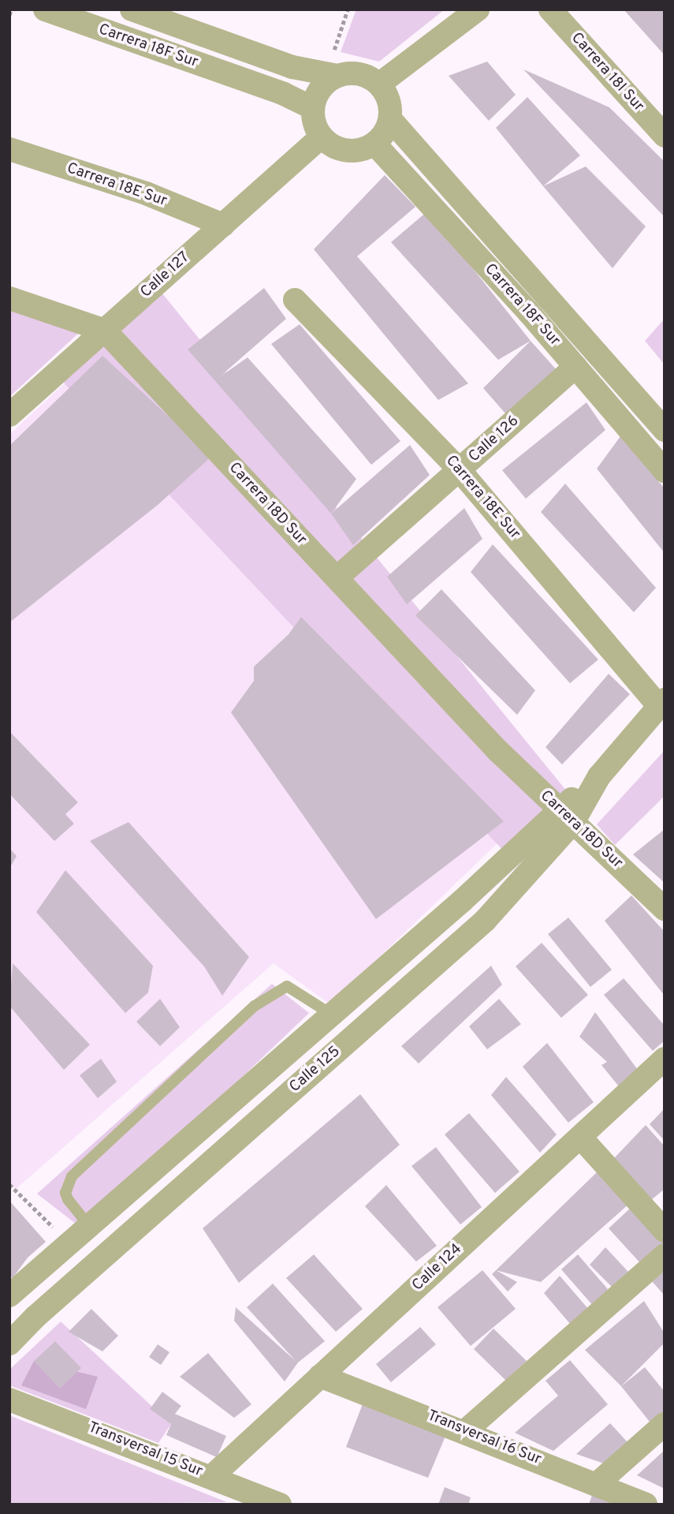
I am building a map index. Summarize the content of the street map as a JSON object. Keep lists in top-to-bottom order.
{
  "streets": {
    "street": [
      "Carrera 18F Sur",
      "Carrera 18I Sur",
      "Carrera 18E Sur",
      "Calle 127",
      "Calle 126",
      "Carrera 18D Sur",
      "Calle 125",
      "Calle 124",
      "Transversal 16 Sur",
      "Transversal 15 Sur"
    ]
  },
  "crossings": [
    ["Carrera 18F Sur", "Calle 127"],
    ["Carrera 18F Sur", "Calle 126"],
    ["Carrera 18E Sur", "Calle 127"],
    ["Carrera 18E Sur", "Calle 126"],
    ["Carrera 18E Sur", "Calle 125"],
    ["Calle 127", "Carrera 18D Sur"],
    ["Calle 126", "Carrera 18D Sur"],
    ["Carrera 18D Sur", "Calle 125"],
    ["Calle 124", "Transversal 16 Sur"],
    ["Calle 124", "Transversal 15 Sur"]
  ]
}
